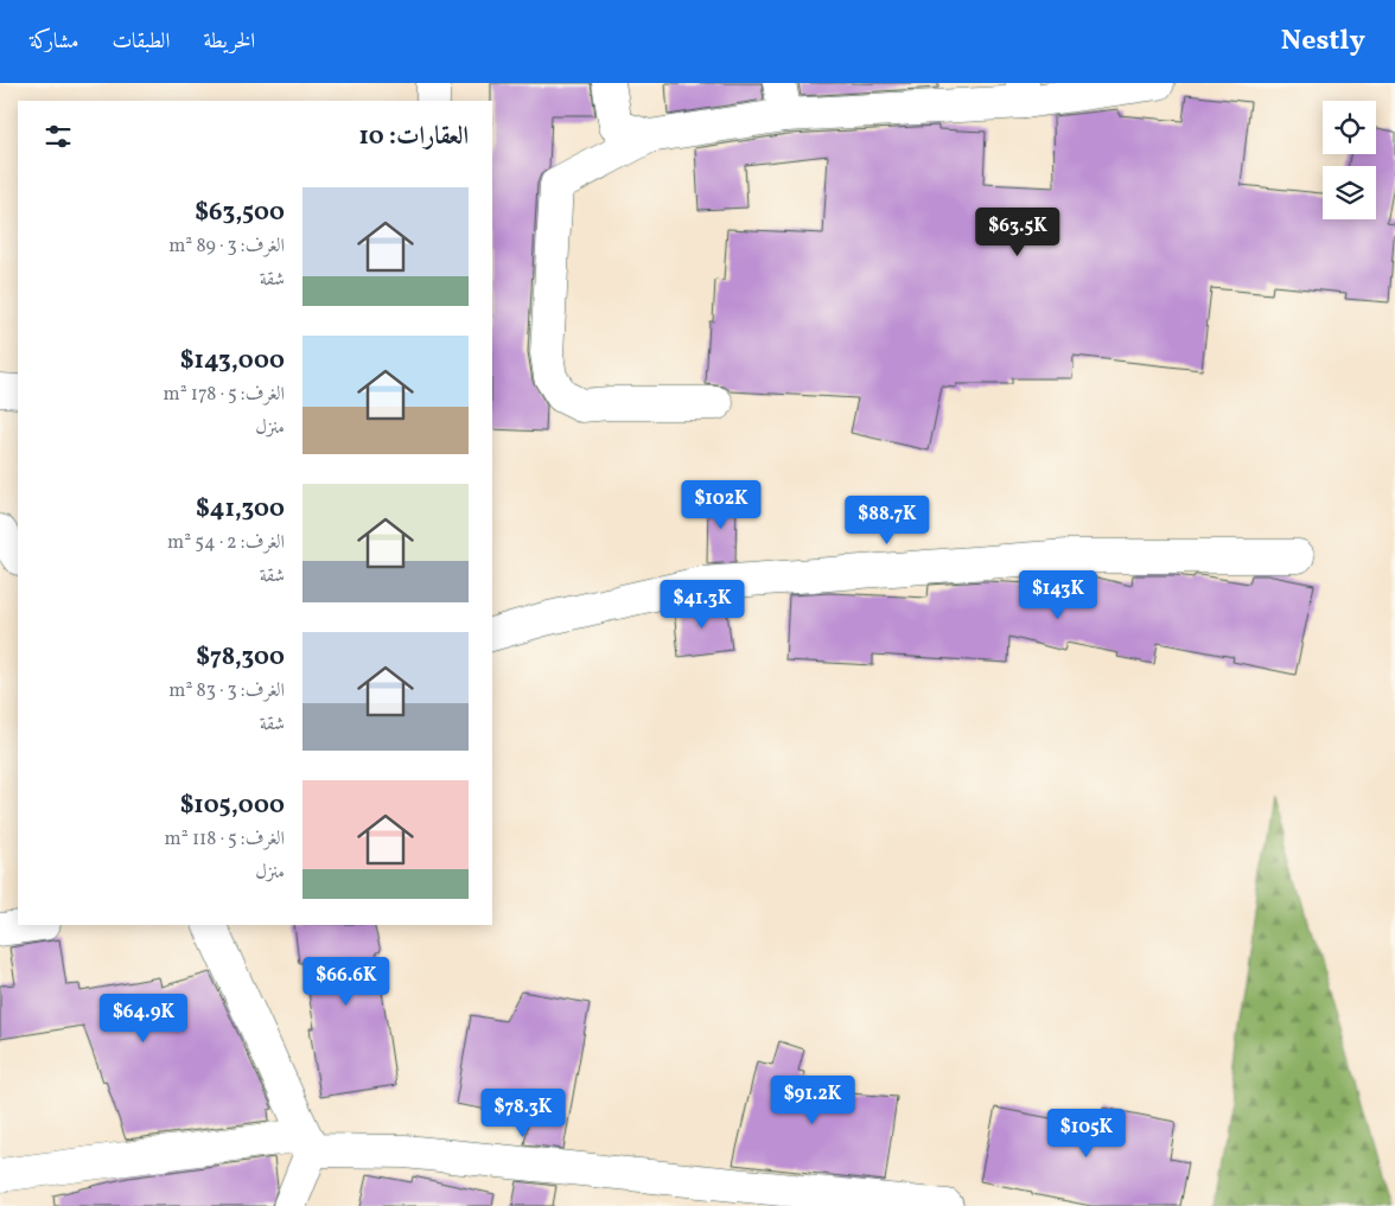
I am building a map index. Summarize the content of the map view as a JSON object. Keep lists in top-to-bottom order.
{
  "page": {
    "header": "Nestly",
    "nav": ["الخريطة", "الطبقات", "مشاركة"],
    "heading": "العقارات: 10",
    "list": [
      {
        "name": "$63,500",
        "note": "الغرف: 3 · 89 m² · شقة"
      },
      {
        "name": "$143,000",
        "note": "الغرف: 5 · 178 m² · منزل"
      },
      {
        "name": "$41,300",
        "note": "الغرف: 2 · 54 m² · شقة"
      },
      {
        "name": "$78,300",
        "note": "الغرف: 3 · 83 m² · شقة"
      },
      {
        "name": "$105,000",
        "note": "الغرف: 5 · 118 m² · منزل"
      }
    ],
    "price": [
      "$63.5K",
      "$102K",
      "$88.7K",
      "$143K",
      "$41.3K",
      "$66.6K",
      "$64.9K",
      "$91.2K",
      "$78.3K",
      "$105K"
    ]
  }
}
